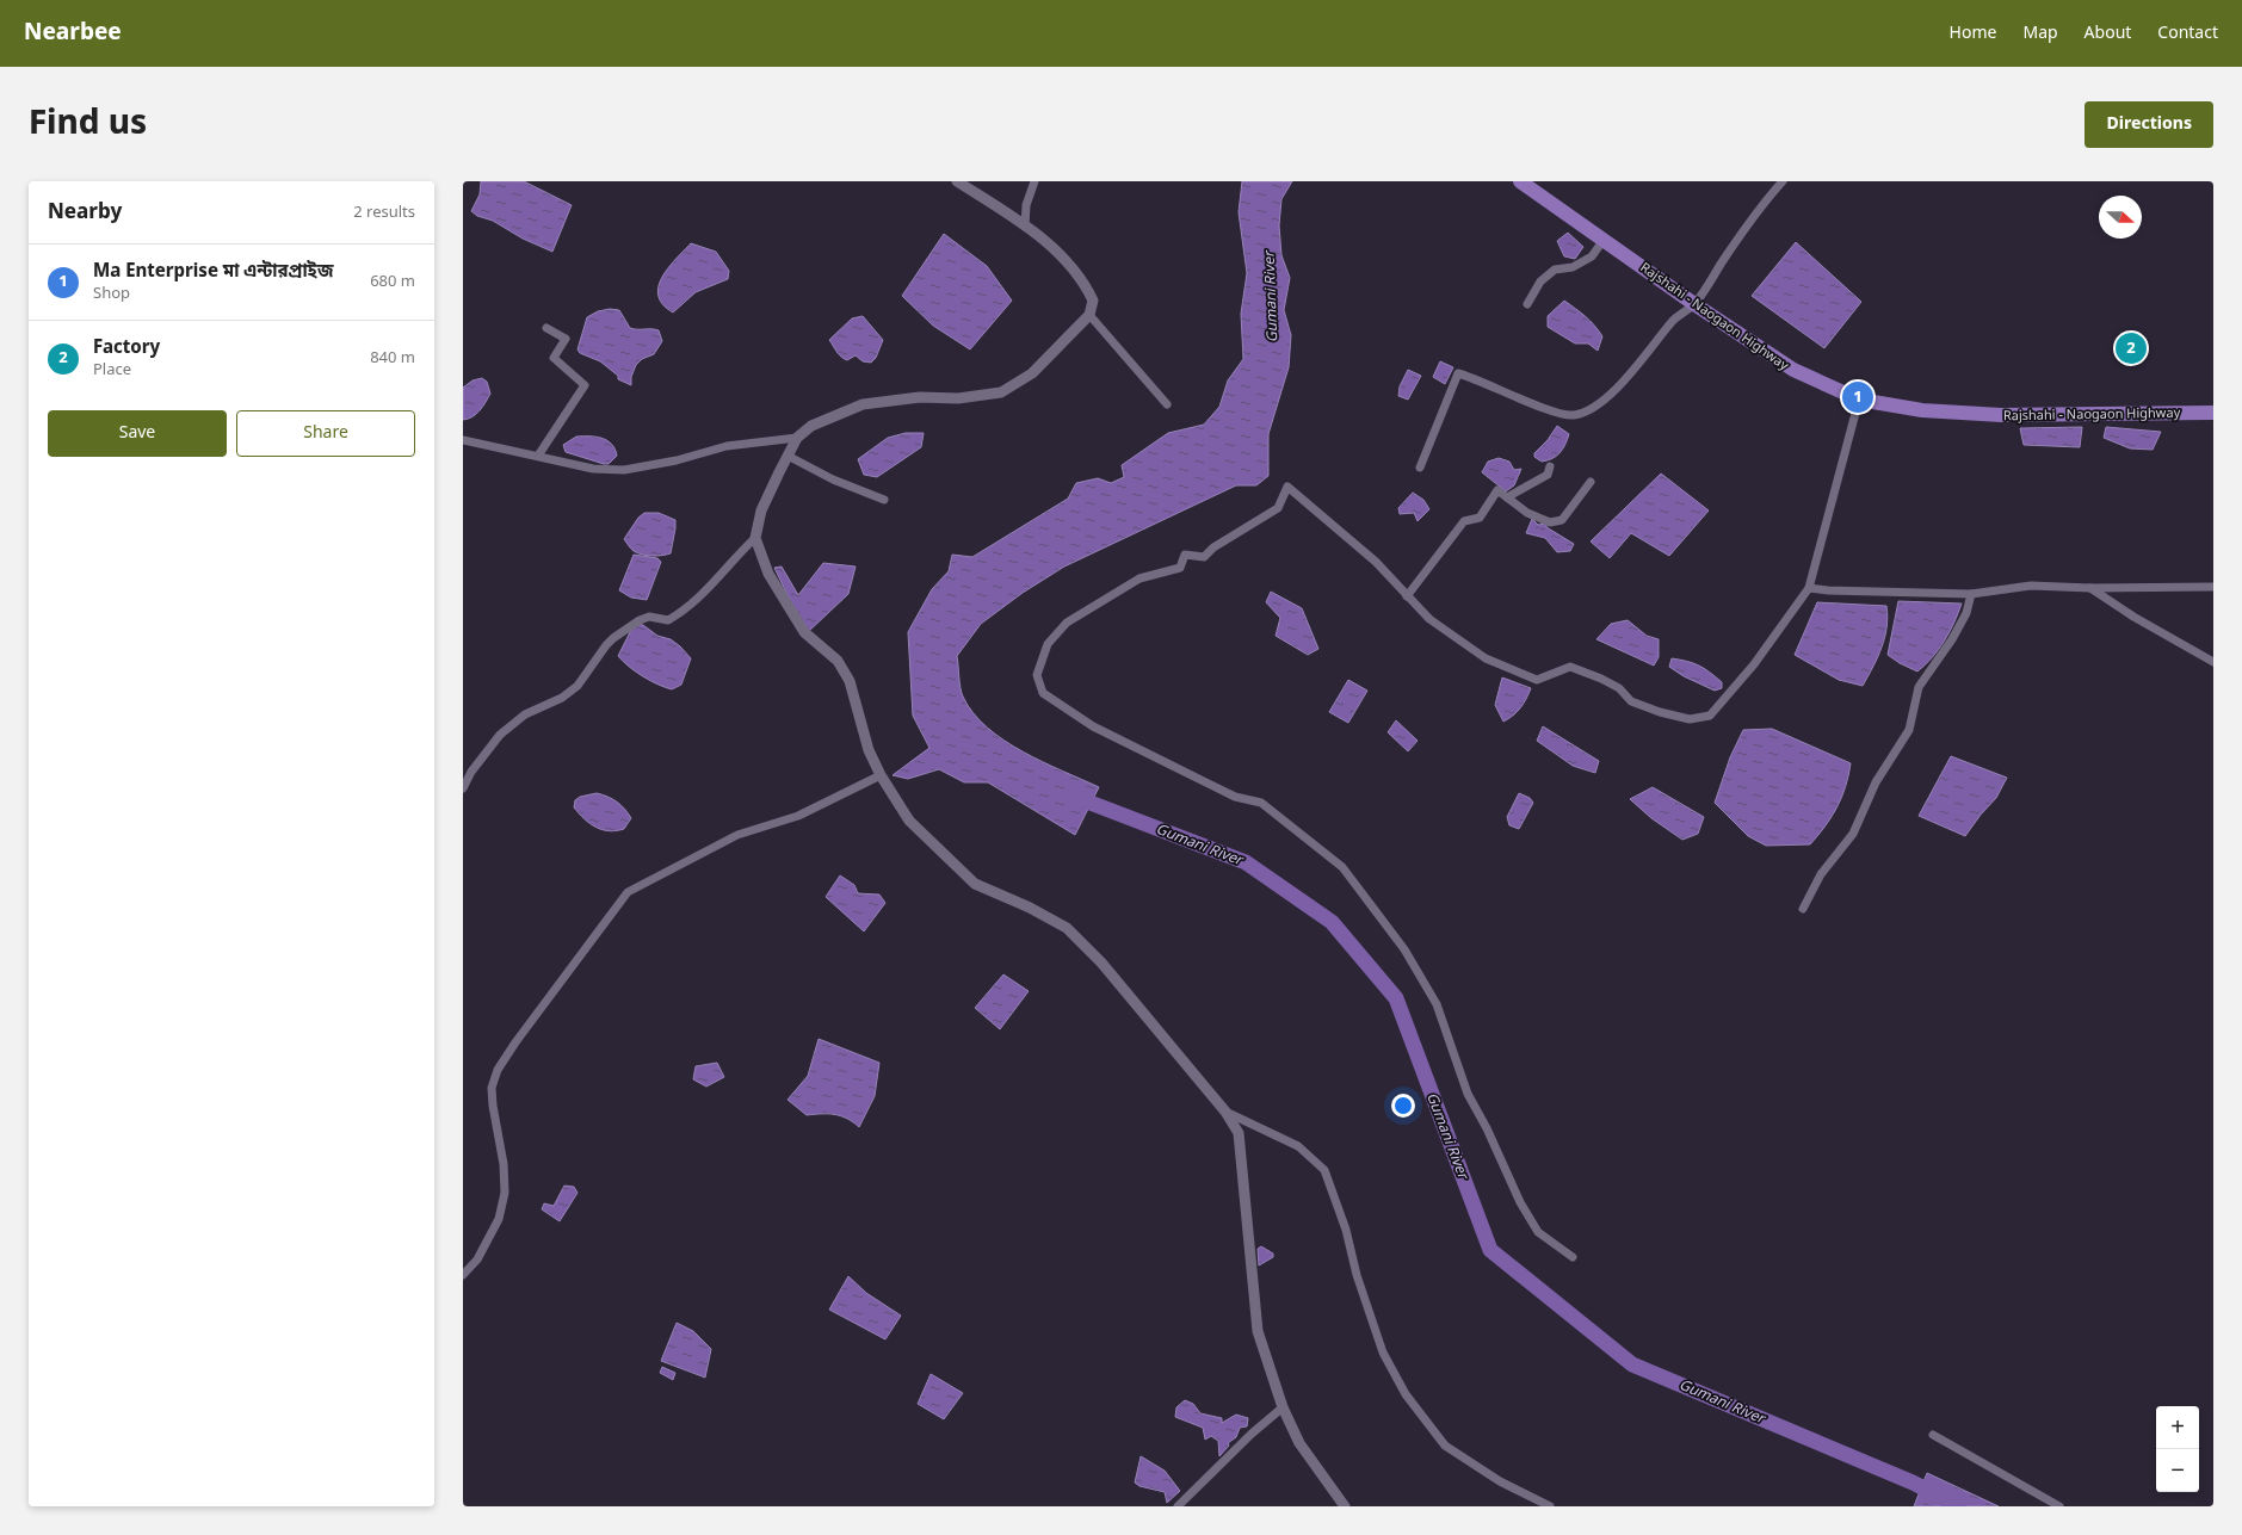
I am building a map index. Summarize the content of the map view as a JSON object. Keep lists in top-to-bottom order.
{
  "streets": {
    "main road": ["Rajshahi - Naogaon Highway"]
  },
  "water": ["Gumani River"],
  "north": "right",
  "page": {
    "header": "Nearbee",
    "nav": [
      "Home",
      "Map",
      "About",
      "Contact"
    ],
    "buttons": [
      "Directions",
      ["Save", "Share"]
    ],
    "title": "Find us",
    "heading": ["Nearby", "2 results"],
    "list": [
      {
        "mark": "1",
        "name": "Ma Enterprise মা এন্টারপ্রাইজ",
        "note": "Shop",
        "value": "680 m"
      },
      {
        "mark": "2",
        "name": "Factory",
        "note": "Place",
        "value": "840 m"
      }
    ],
    "pins": ["2", "1"],
    "map_buttons": ["+", "−"]
  }
}
